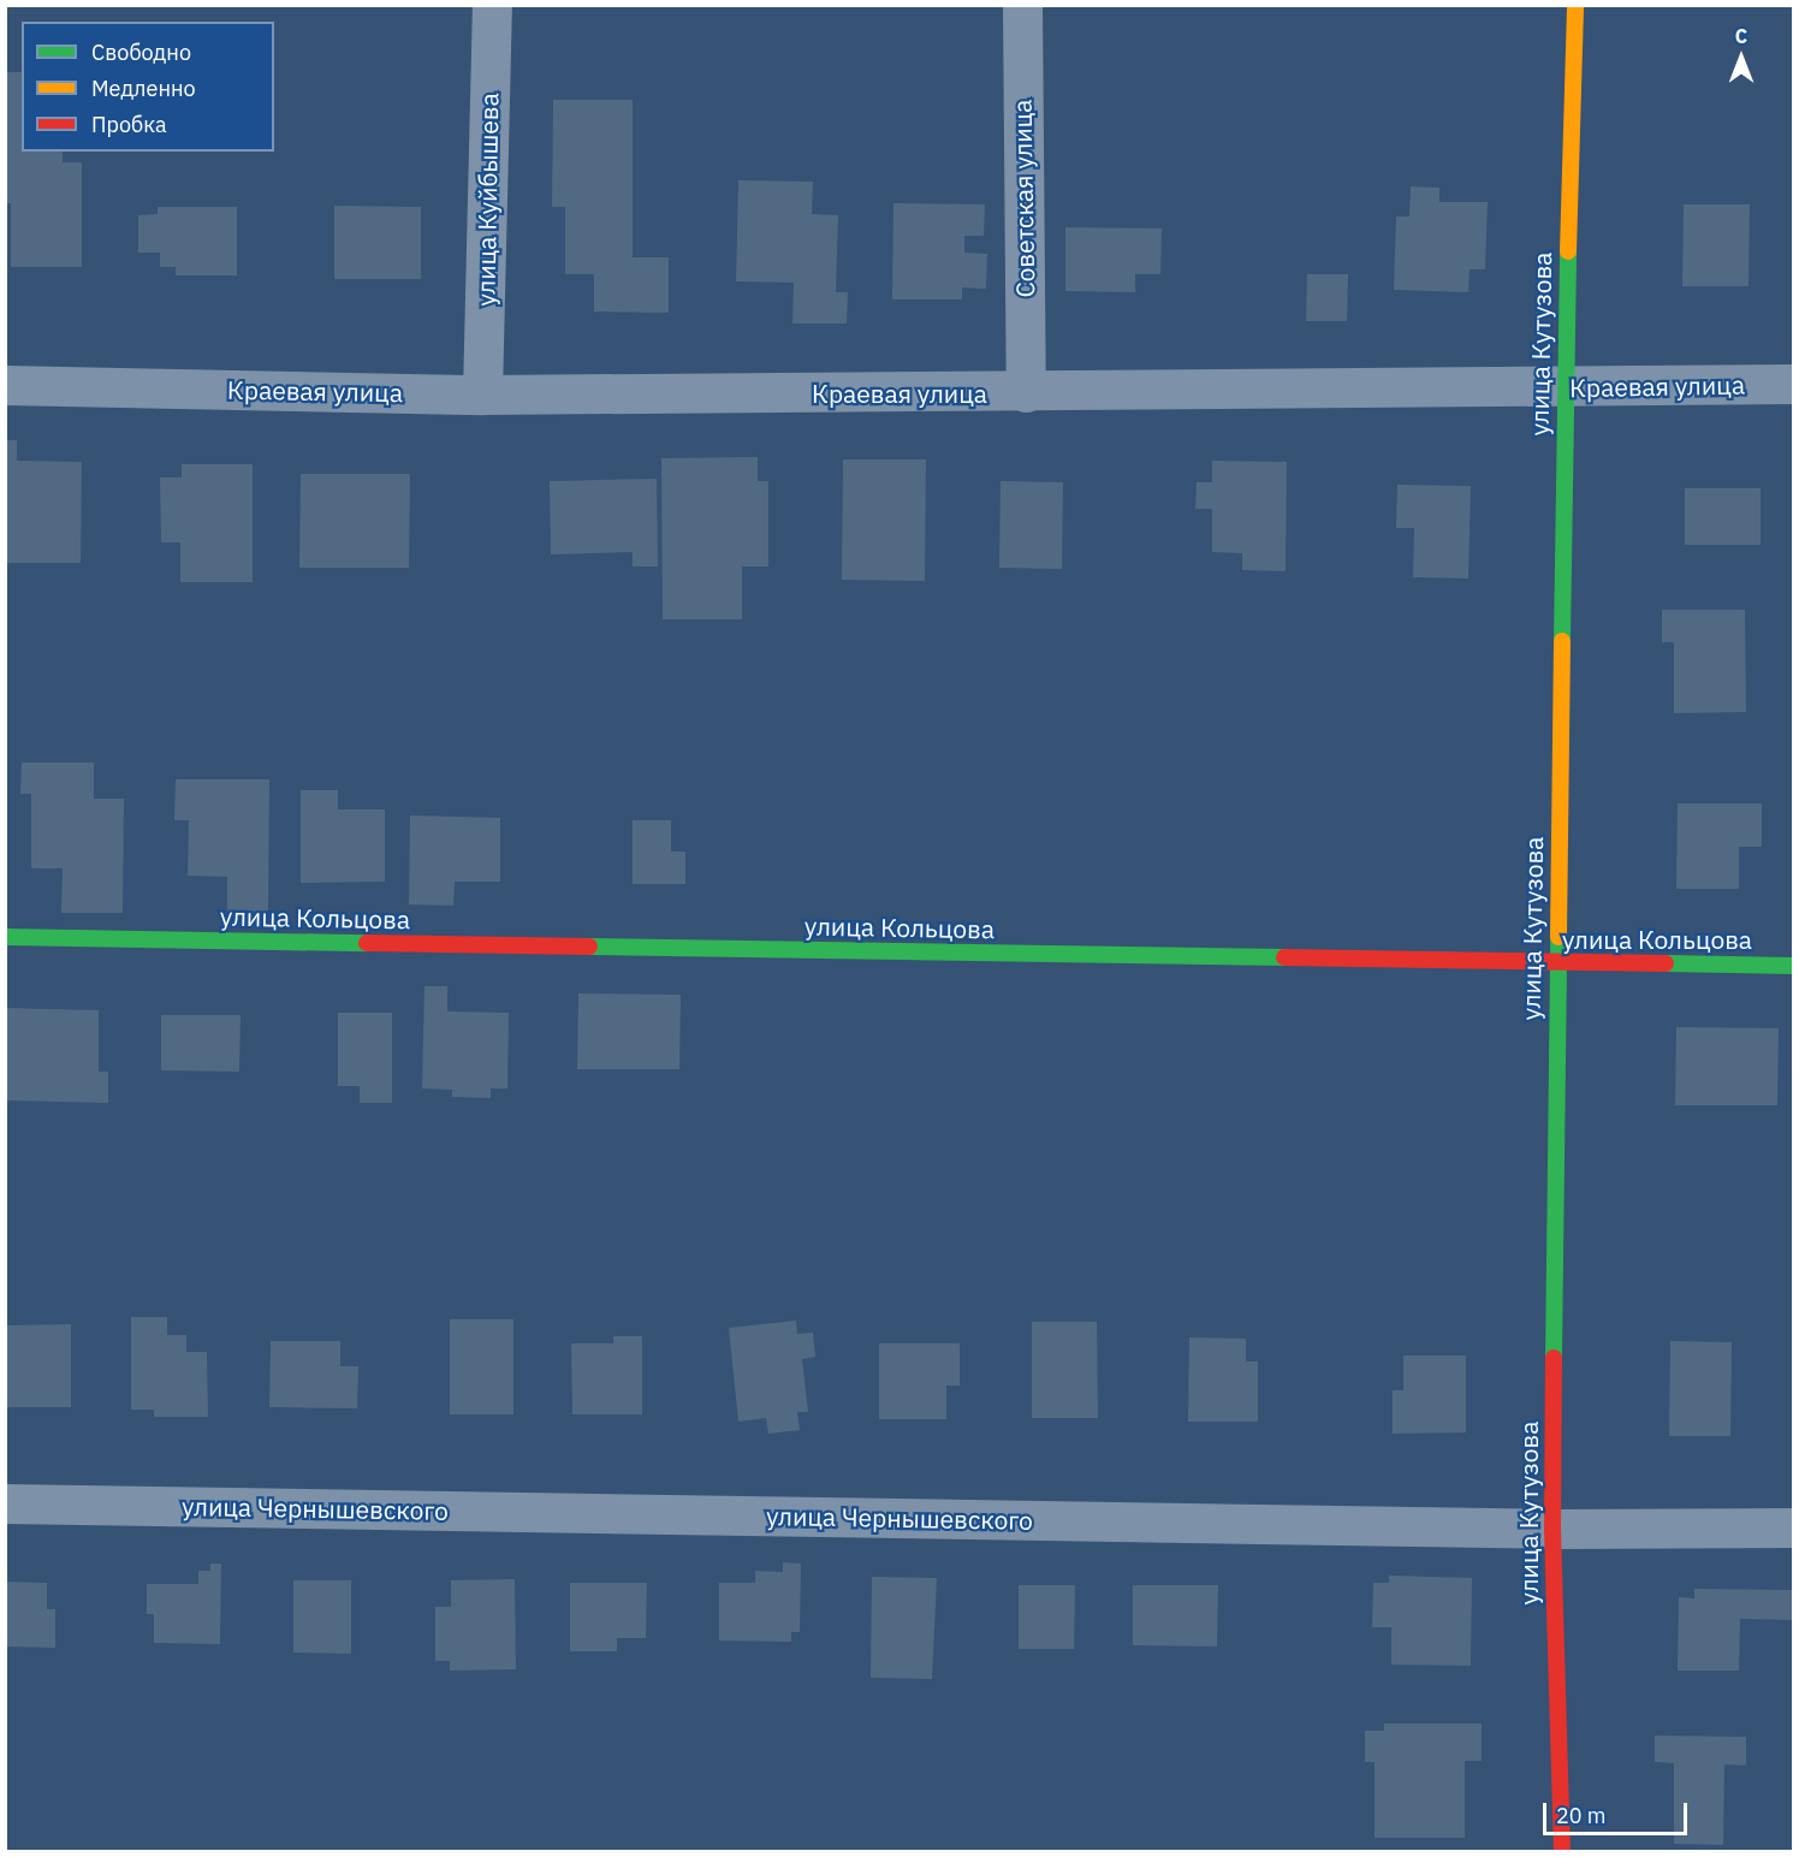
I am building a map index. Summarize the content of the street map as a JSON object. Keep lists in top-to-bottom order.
{
  "streets": {
    "street": [
      "Советская улица",
      "улица Куйбышева",
      "улица Кутузова",
      "Краевая улица",
      "улица Кольцова",
      "улица Чернышевского"
    ]
  },
  "crossings": [
    ["Советская улица", "Краевая улица"],
    ["улица Куйбышева", "Краевая улица"],
    ["улица Кутузова", "Краевая улица"],
    ["улица Кутузова", "улица Кольцова"],
    ["улица Кутузова", "улица Чернышевского"]
  ],
  "legend": ["Свободно", "Медленно", "Пробка"],
  "scale_bar": "20 m",
  "north": "top"
}
